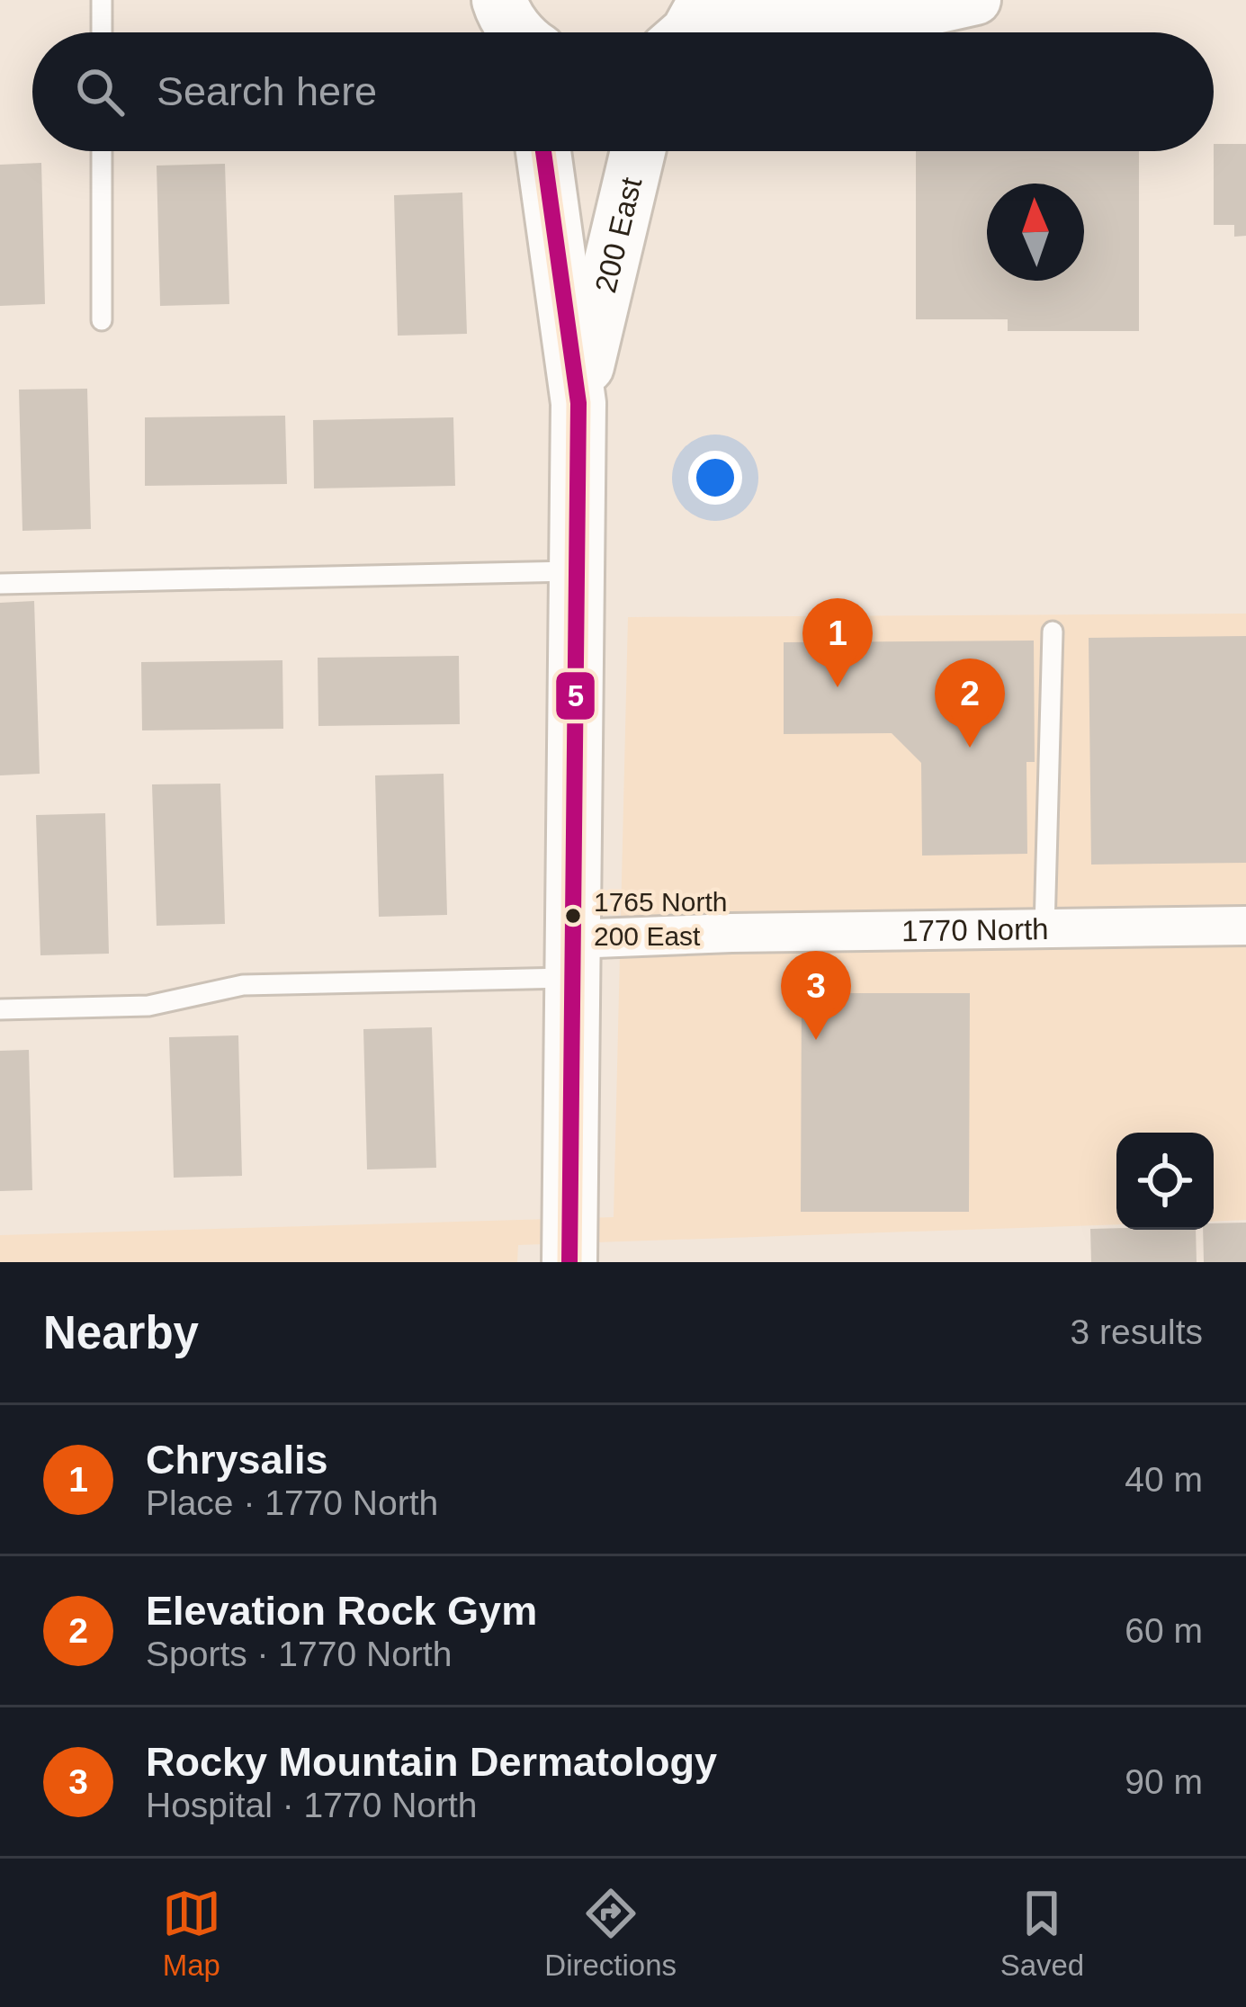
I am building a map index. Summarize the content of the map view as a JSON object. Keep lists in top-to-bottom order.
{
  "streets": {
    "main road": ["200 East"],
    "street": ["1770 North"]
  },
  "crossings": [
    ["200 East", "1770 North"]
  ],
  "places": ["1765 North 200 East"],
  "lines": ["transit line 5"],
  "north": "top",
  "page": {
    "search": "Search here",
    "pins": ["1", "2", "3"],
    "heading": ["Nearby", "3 results"],
    "list": [
      {
        "mark": "1",
        "name": "Chrysalis",
        "note": "Place · 1770 North",
        "value": "40 m"
      },
      {
        "mark": "2",
        "name": "Elevation Rock Gym",
        "note": "Sports · 1770 North",
        "value": "60 m"
      },
      {
        "mark": "3",
        "name": "Rocky Mountain Dermatology",
        "note": "Hospital · 1770 North",
        "value": "90 m"
      }
    ],
    "nav": ["Map", "Directions", "Saved"]
  }
}
